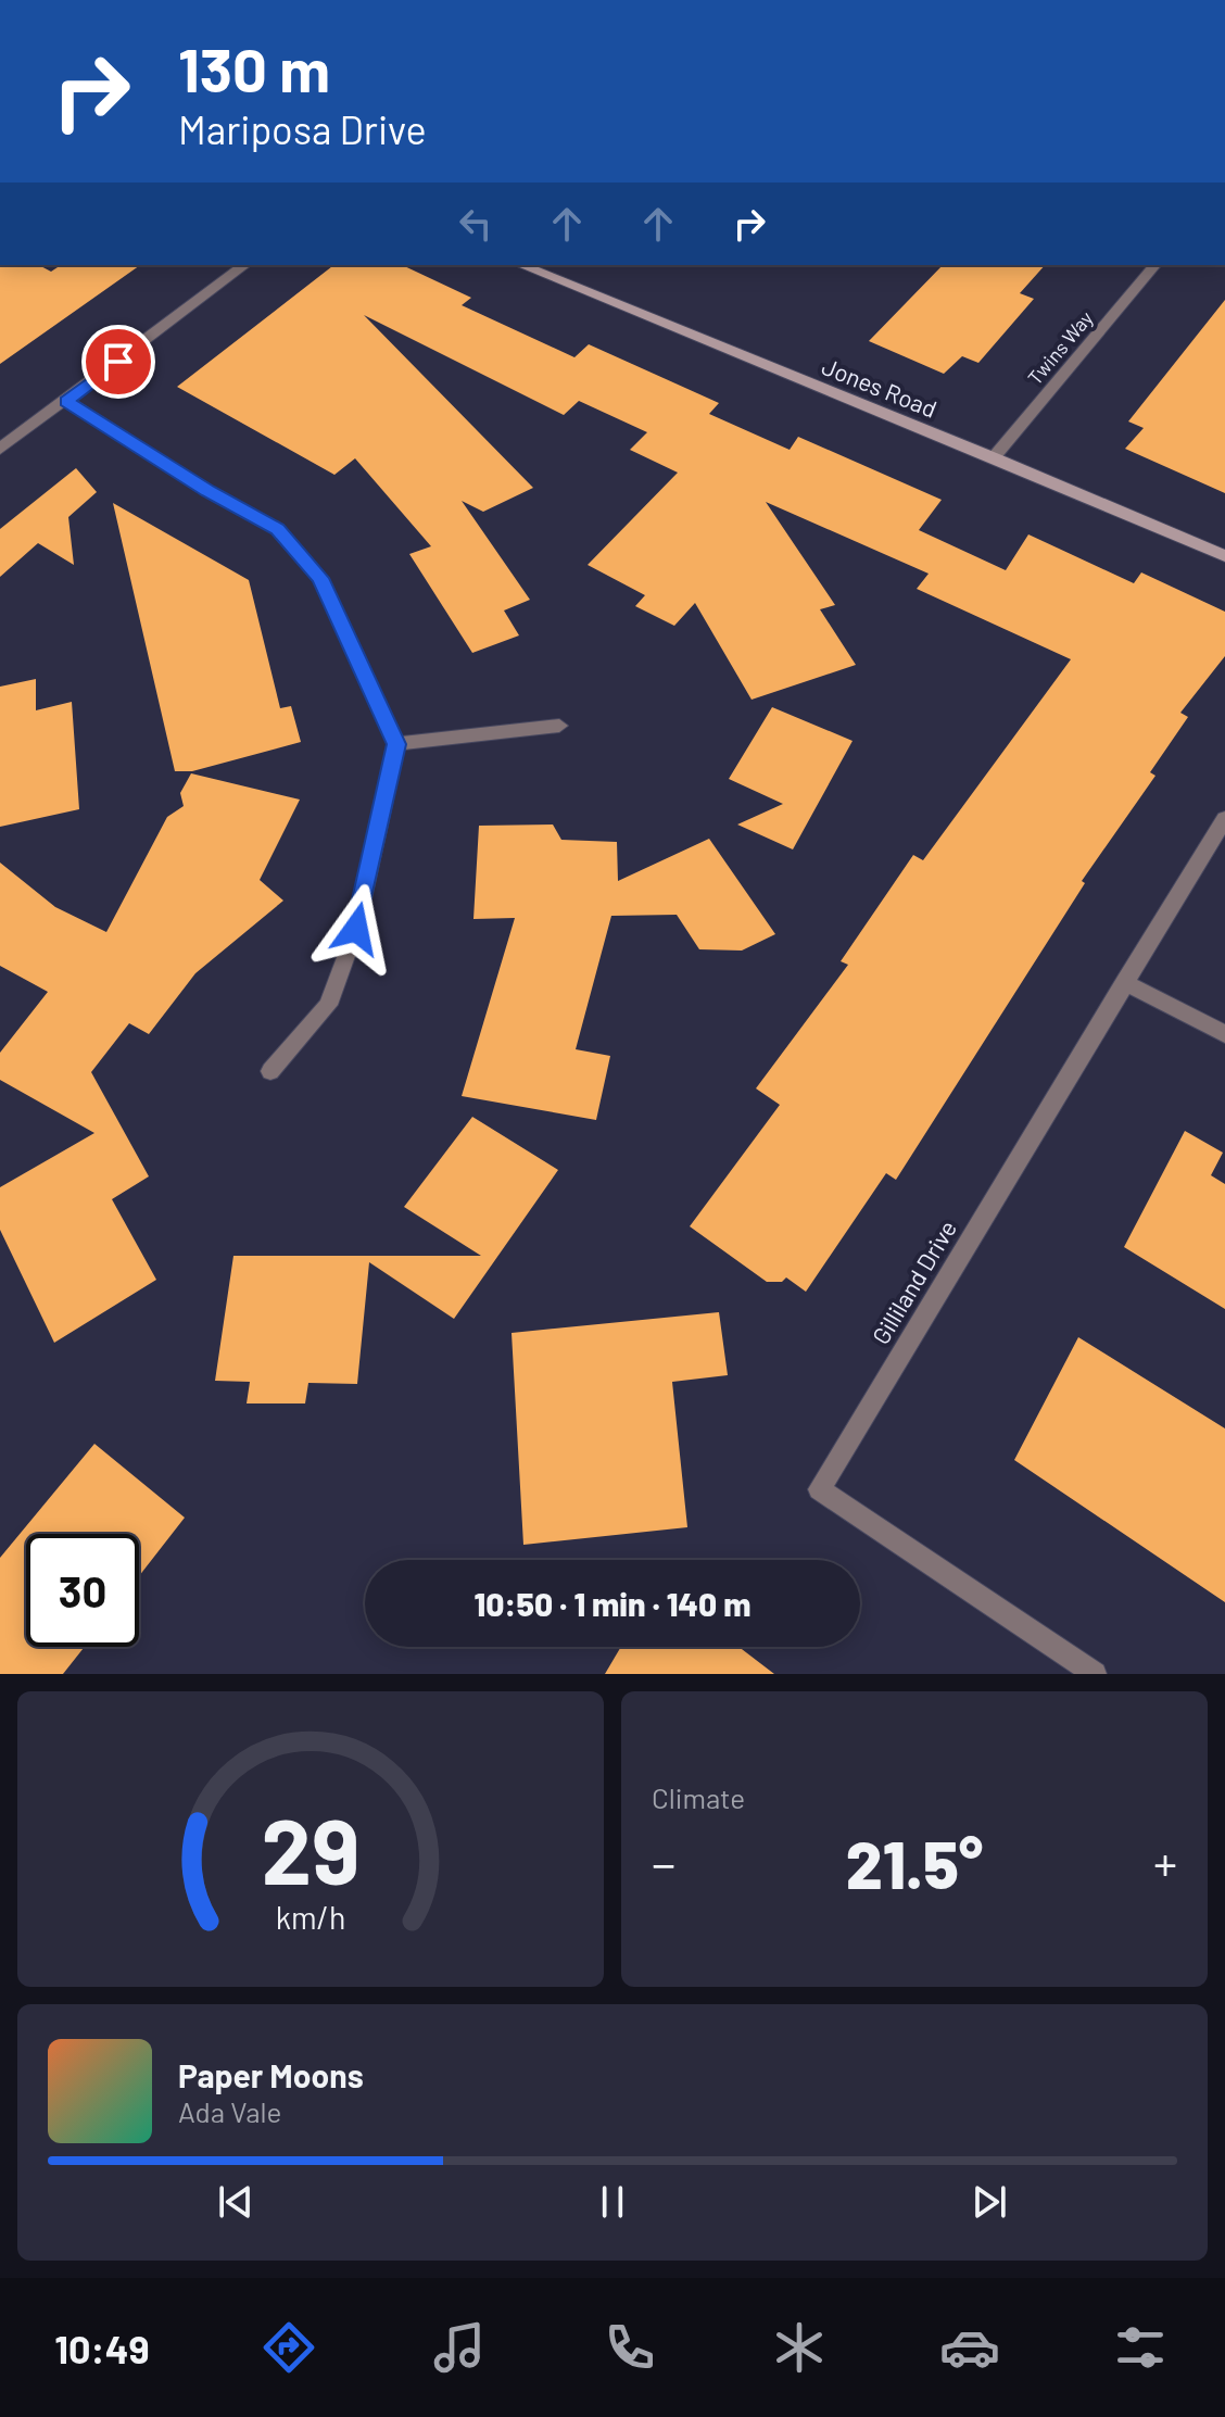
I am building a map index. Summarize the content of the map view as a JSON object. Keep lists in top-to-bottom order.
{
  "streets": {
    "street": ["Twins Way", "Jones Road", "Gilliland Drive"]
  },
  "crossings": [
    ["Twins Way", "Jones Road"]
  ],
  "page": {
    "turn": ["130 m", "Mariposa Drive"],
    "limit": "30",
    "trip": "10:50 · 1 min · 140 m",
    "tile": "Climate",
    "heat": ["−", "21.5°", "+"],
    "song": ["Paper Moons", "Ada Vale"],
    "tabs": "10:49",
    "gauge": ["29", "km/h"]
  }
}
